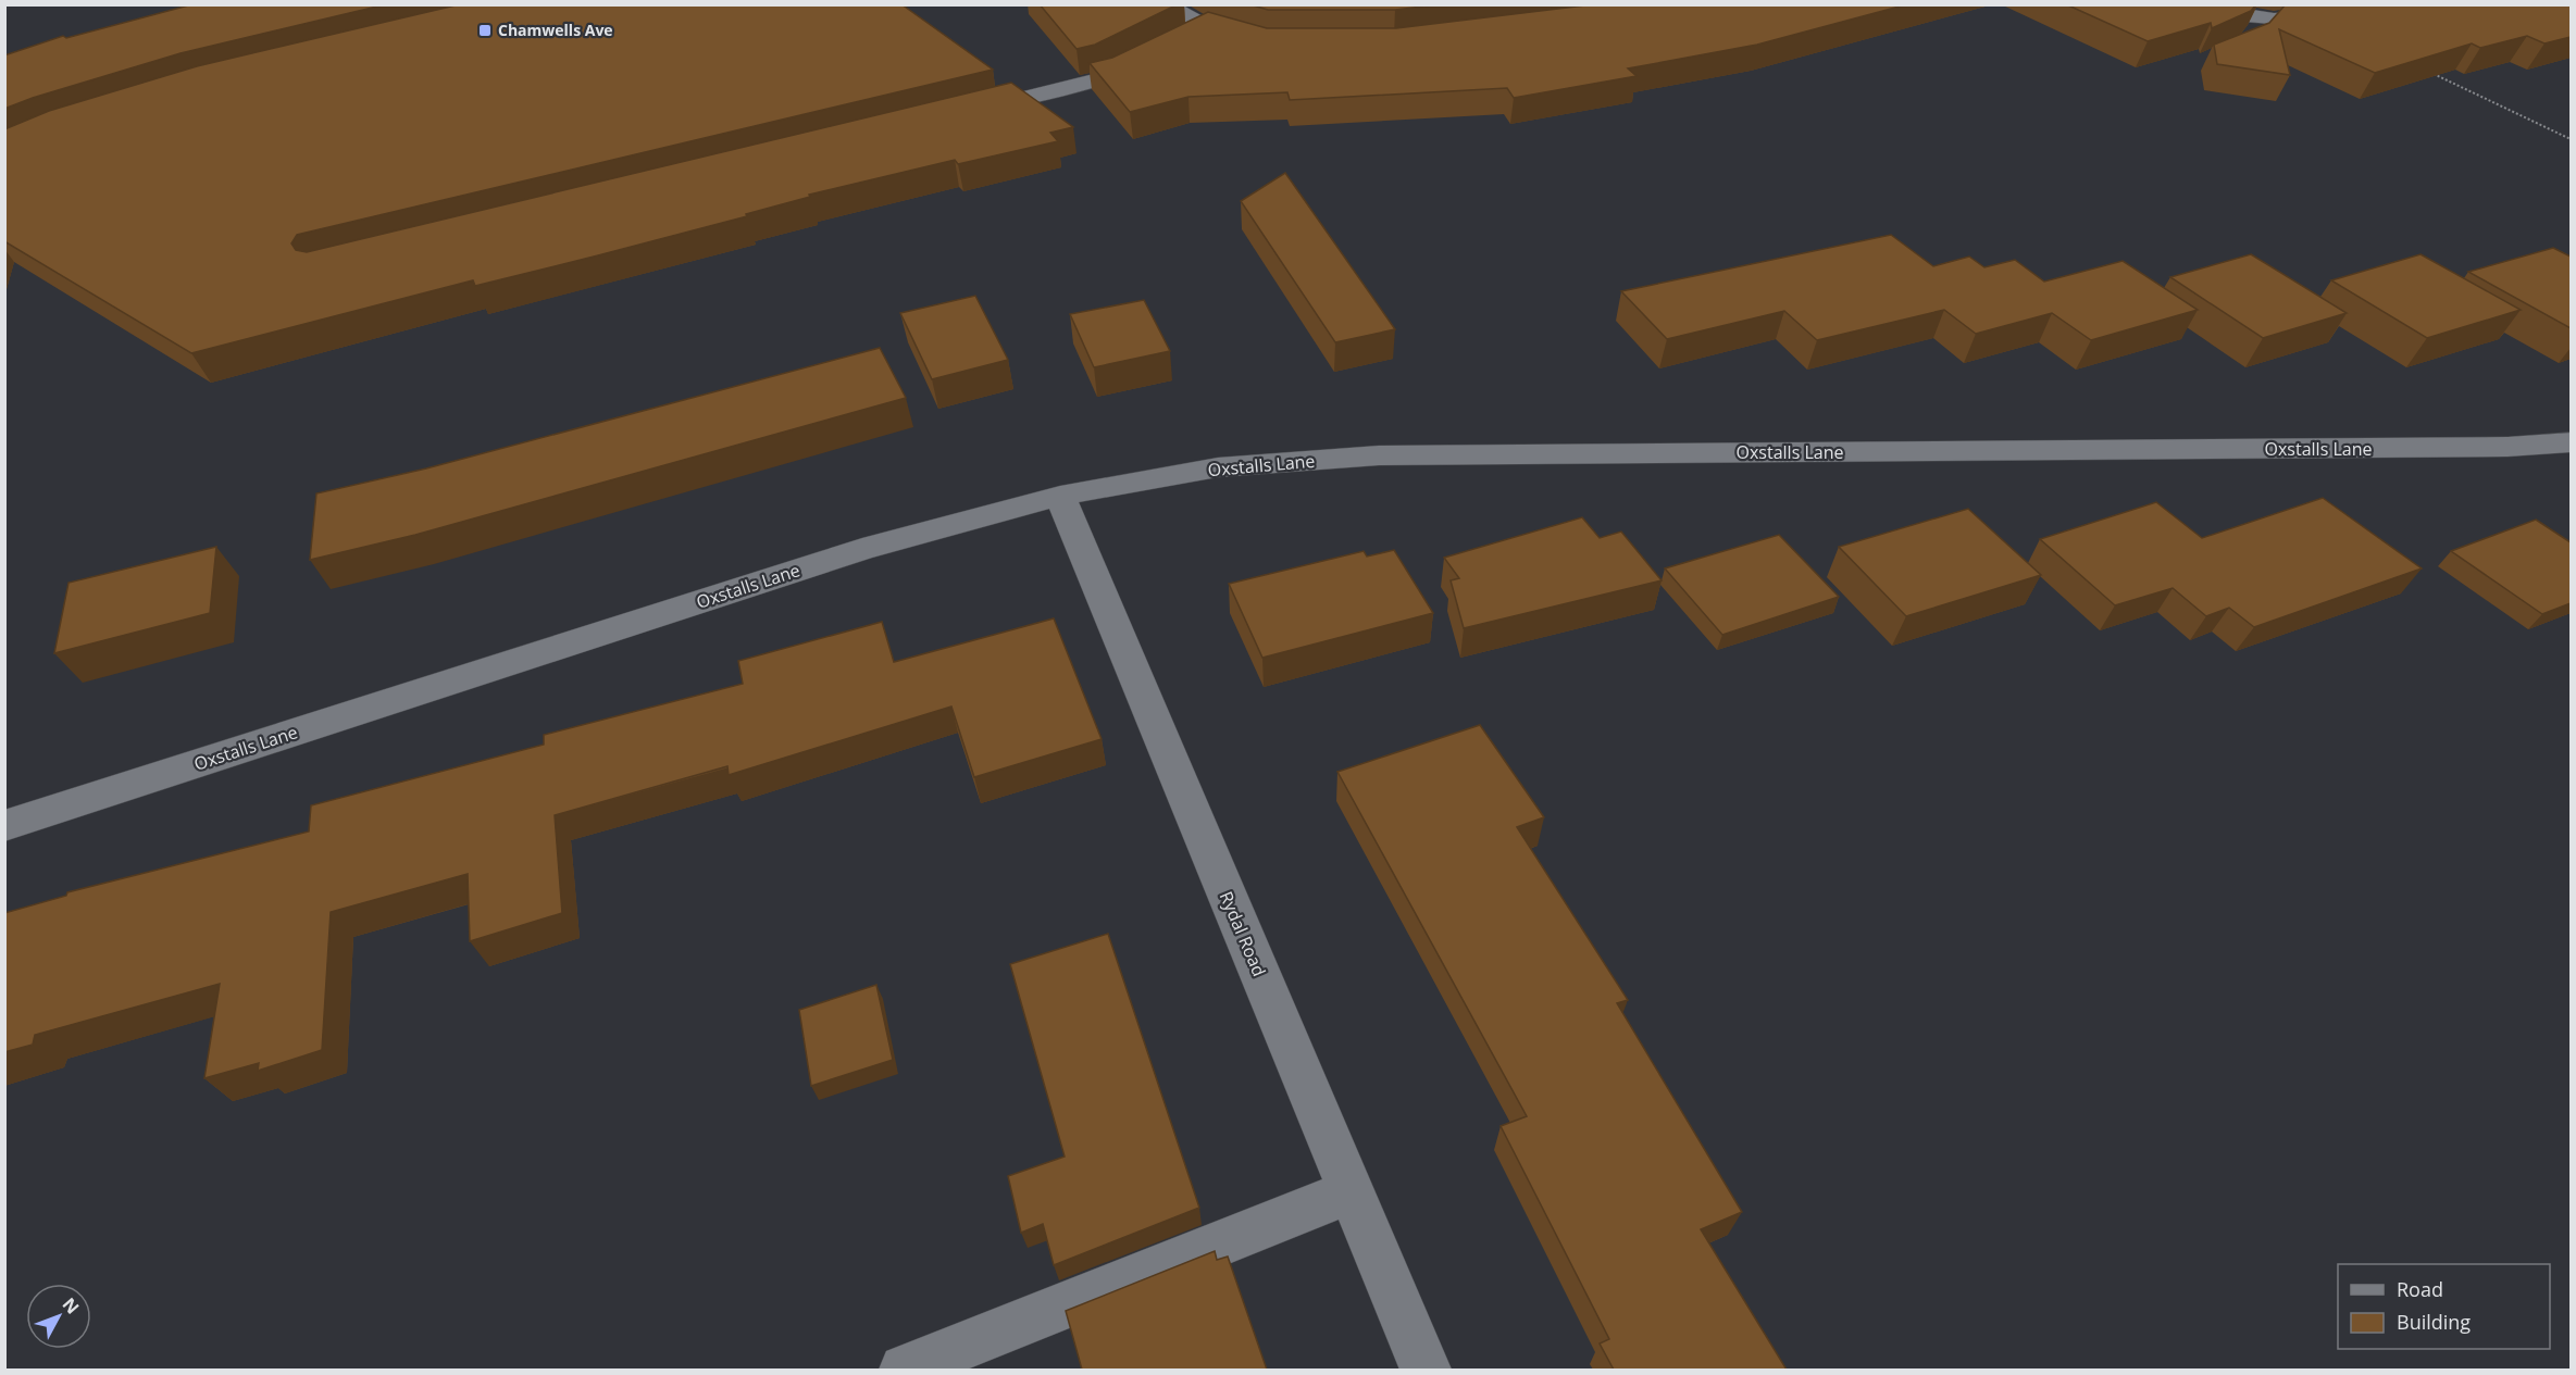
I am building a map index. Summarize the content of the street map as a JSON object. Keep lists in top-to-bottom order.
{
  "streets": {
    "street": ["Oxstalls Lane", "Rydal Road"]
  },
  "crossings": [
    ["Oxstalls Lane", "Rydal Road"]
  ],
  "places": {
    "transit": ["Chamwells Ave"]
  },
  "legend": ["Road", "Building"],
  "north": "top right"
}
